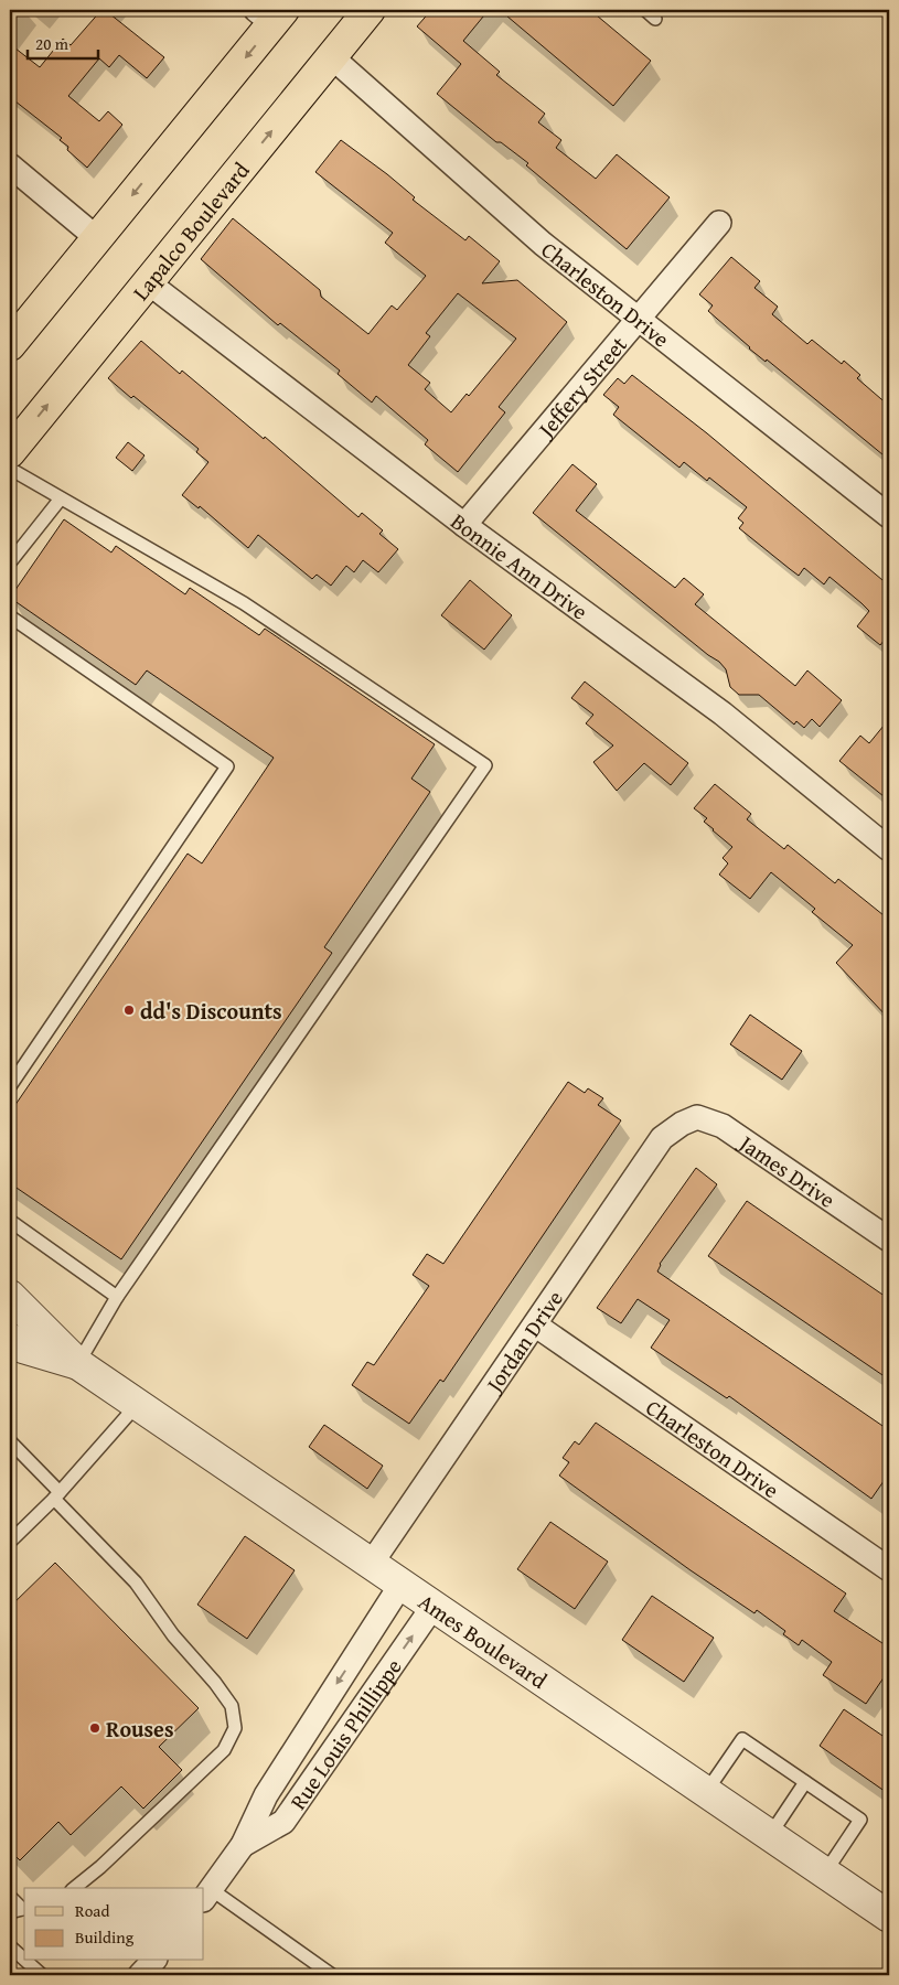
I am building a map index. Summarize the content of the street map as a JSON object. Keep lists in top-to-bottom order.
{
  "streets": {
    "main road": ["Lapalco Boulevard"],
    "street": [
      "Charleston Drive",
      "Jeffery Street",
      "Bonnie Ann Drive",
      "James Drive",
      "Jordan Drive",
      "Ames Boulevard",
      "Rue Louis Phillippe"
    ]
  },
  "crossings": [
    ["Lapalco Boulevard", "Charleston Drive"],
    ["Lapalco Boulevard", "Bonnie Ann Drive"],
    ["Charleston Drive", "Jeffery Street"],
    ["Charleston Drive", "Jordan Drive"],
    ["Jeffery Street", "Bonnie Ann Drive"],
    ["James Drive", "Jordan Drive"],
    ["Jordan Drive", "Ames Boulevard"],
    ["Ames Boulevard", "Rue Louis Phillippe"]
  ],
  "places": ["dd's Discounts", "Rouses"],
  "legend": ["Road", "Building"],
  "scale_bar": "20 m"
}
